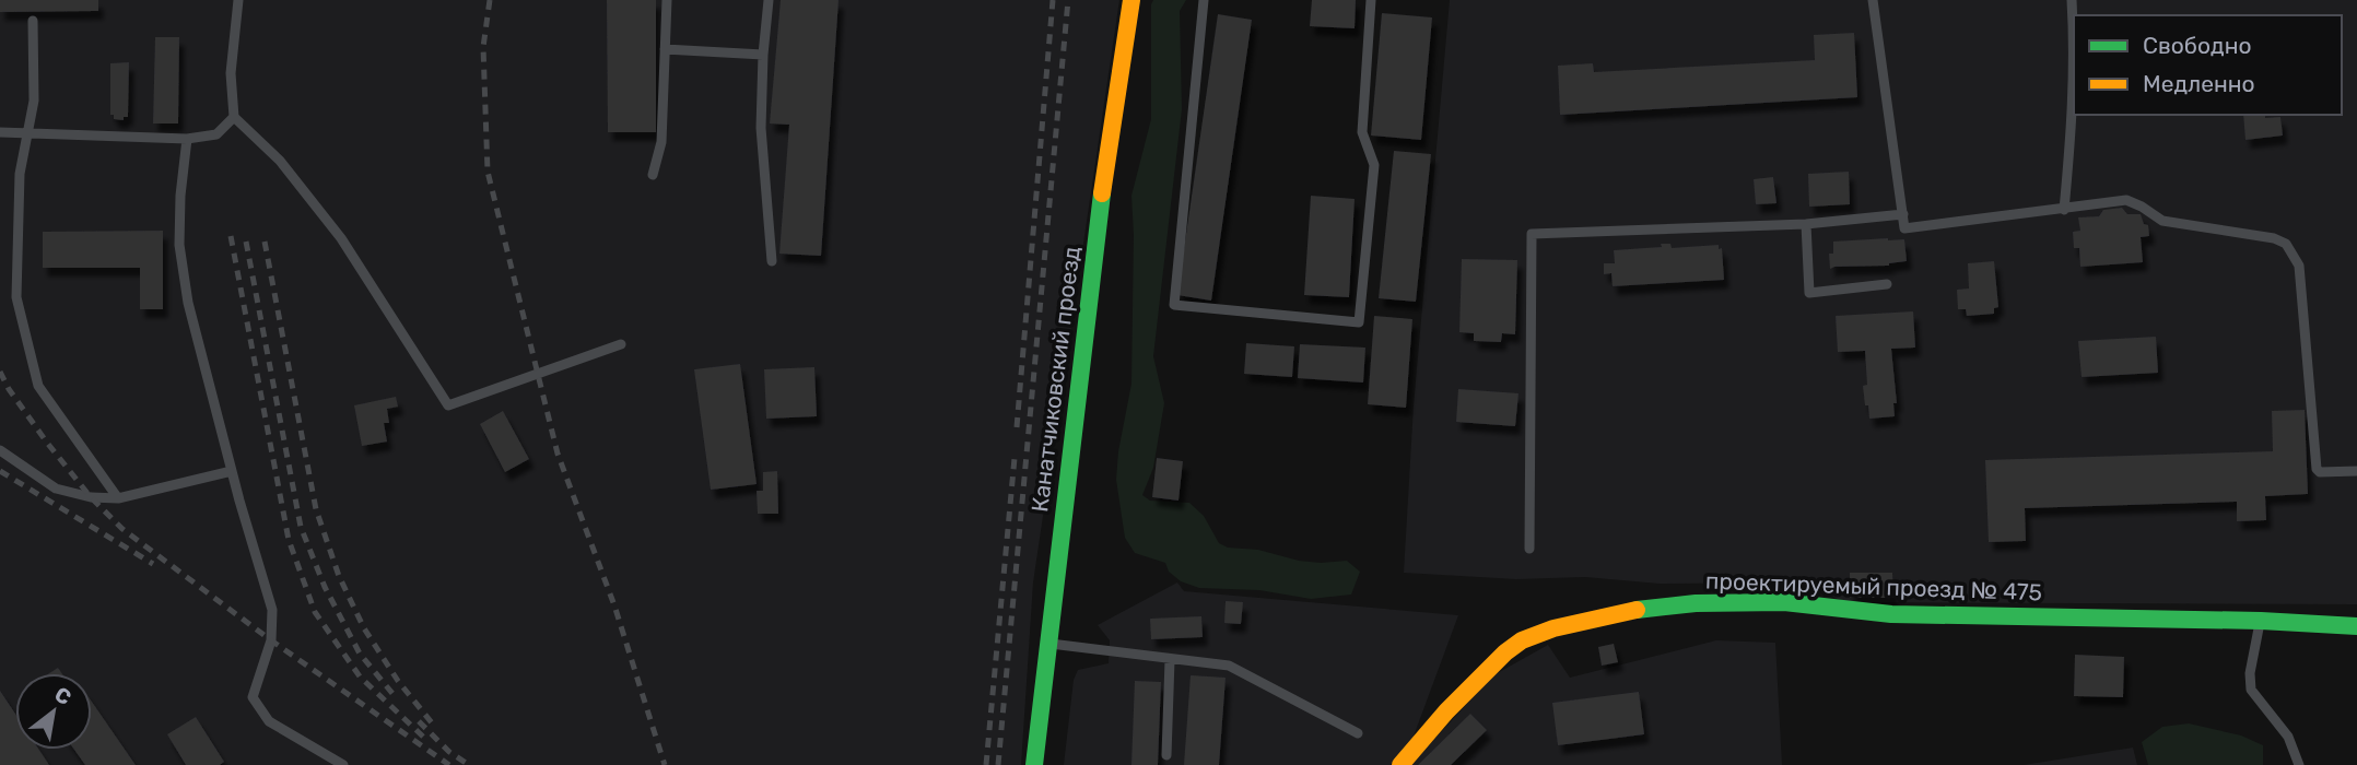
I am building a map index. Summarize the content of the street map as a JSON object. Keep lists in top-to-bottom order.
{
  "streets": {
    "street": ["Канатчиковский проезд", "проектируемый проезд № 475"]
  },
  "legend": ["Свободно", "Медленно"],
  "north": "top right"
}
